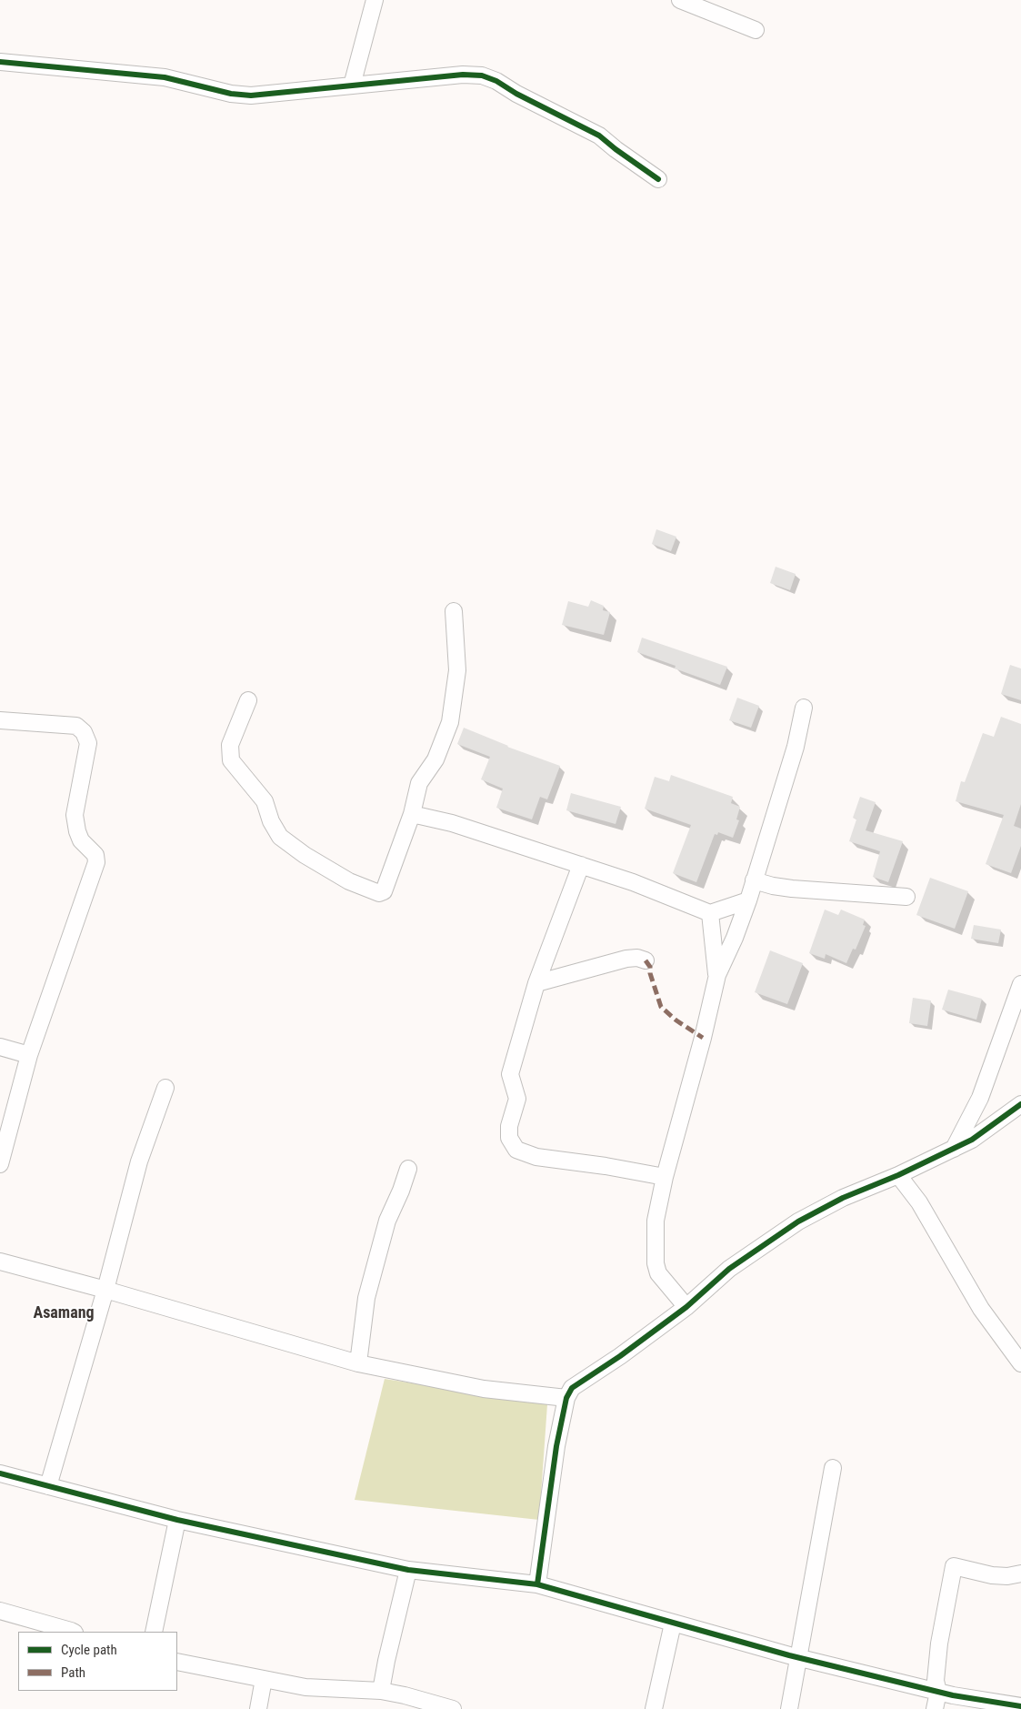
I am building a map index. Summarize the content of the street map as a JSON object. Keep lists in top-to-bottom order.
{
  "districts": ["Asamang"],
  "legend": ["Cycle path", "Path"]
}
